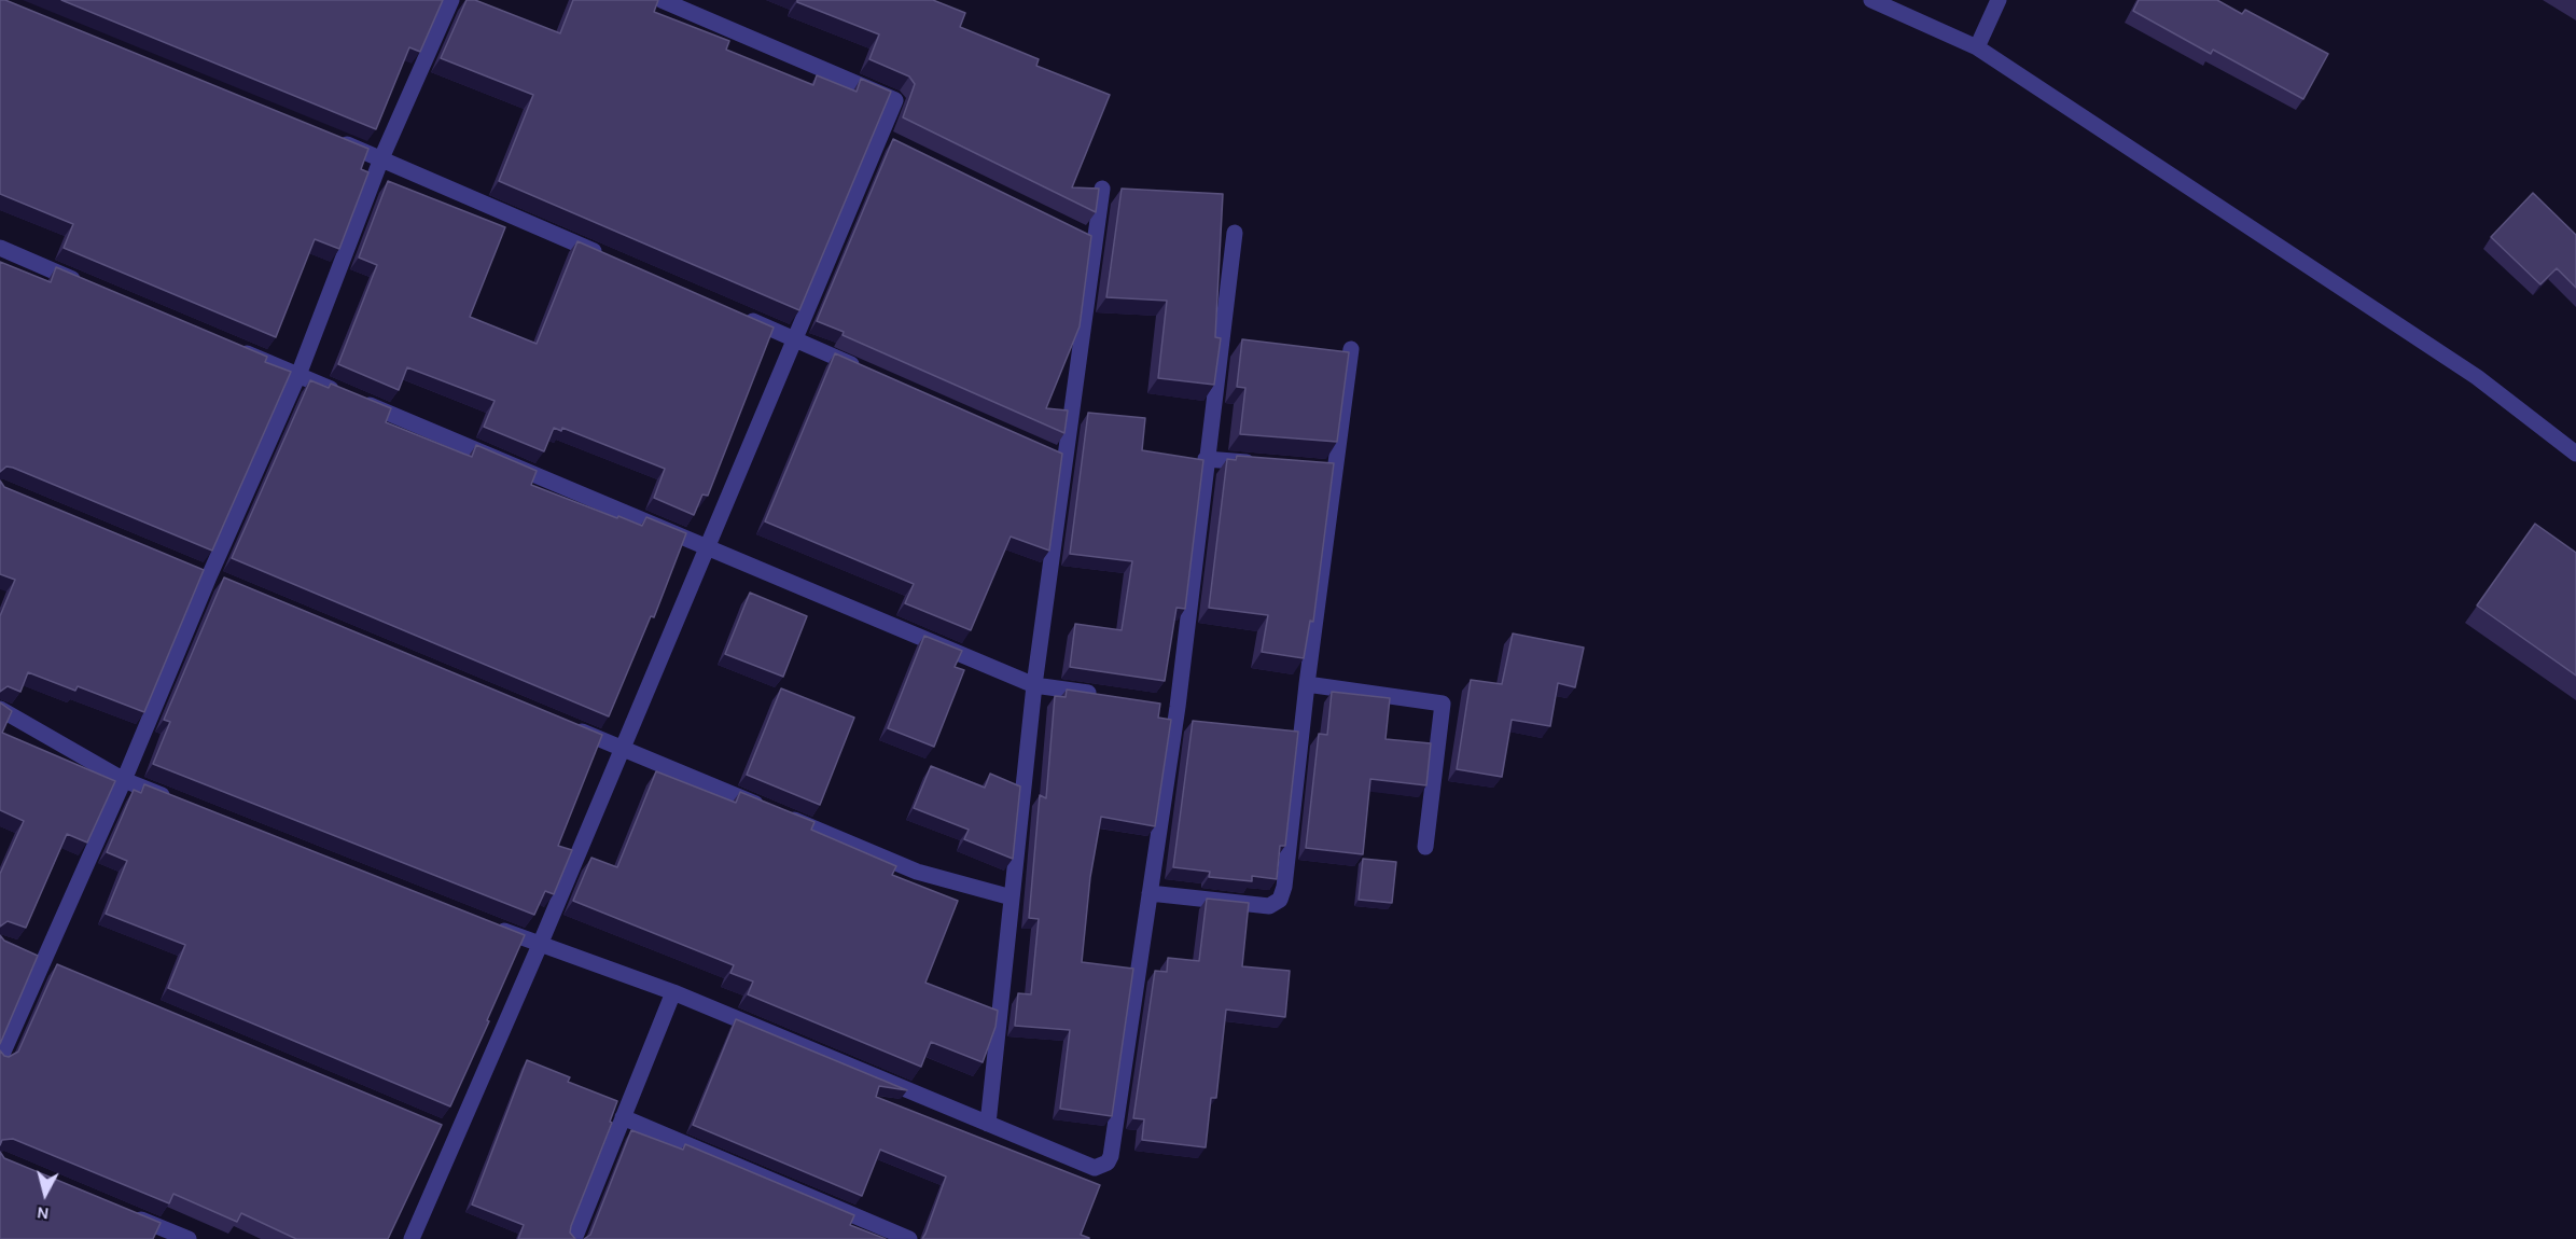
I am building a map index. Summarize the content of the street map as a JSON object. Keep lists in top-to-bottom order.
{
  "north": "bottom"
}
